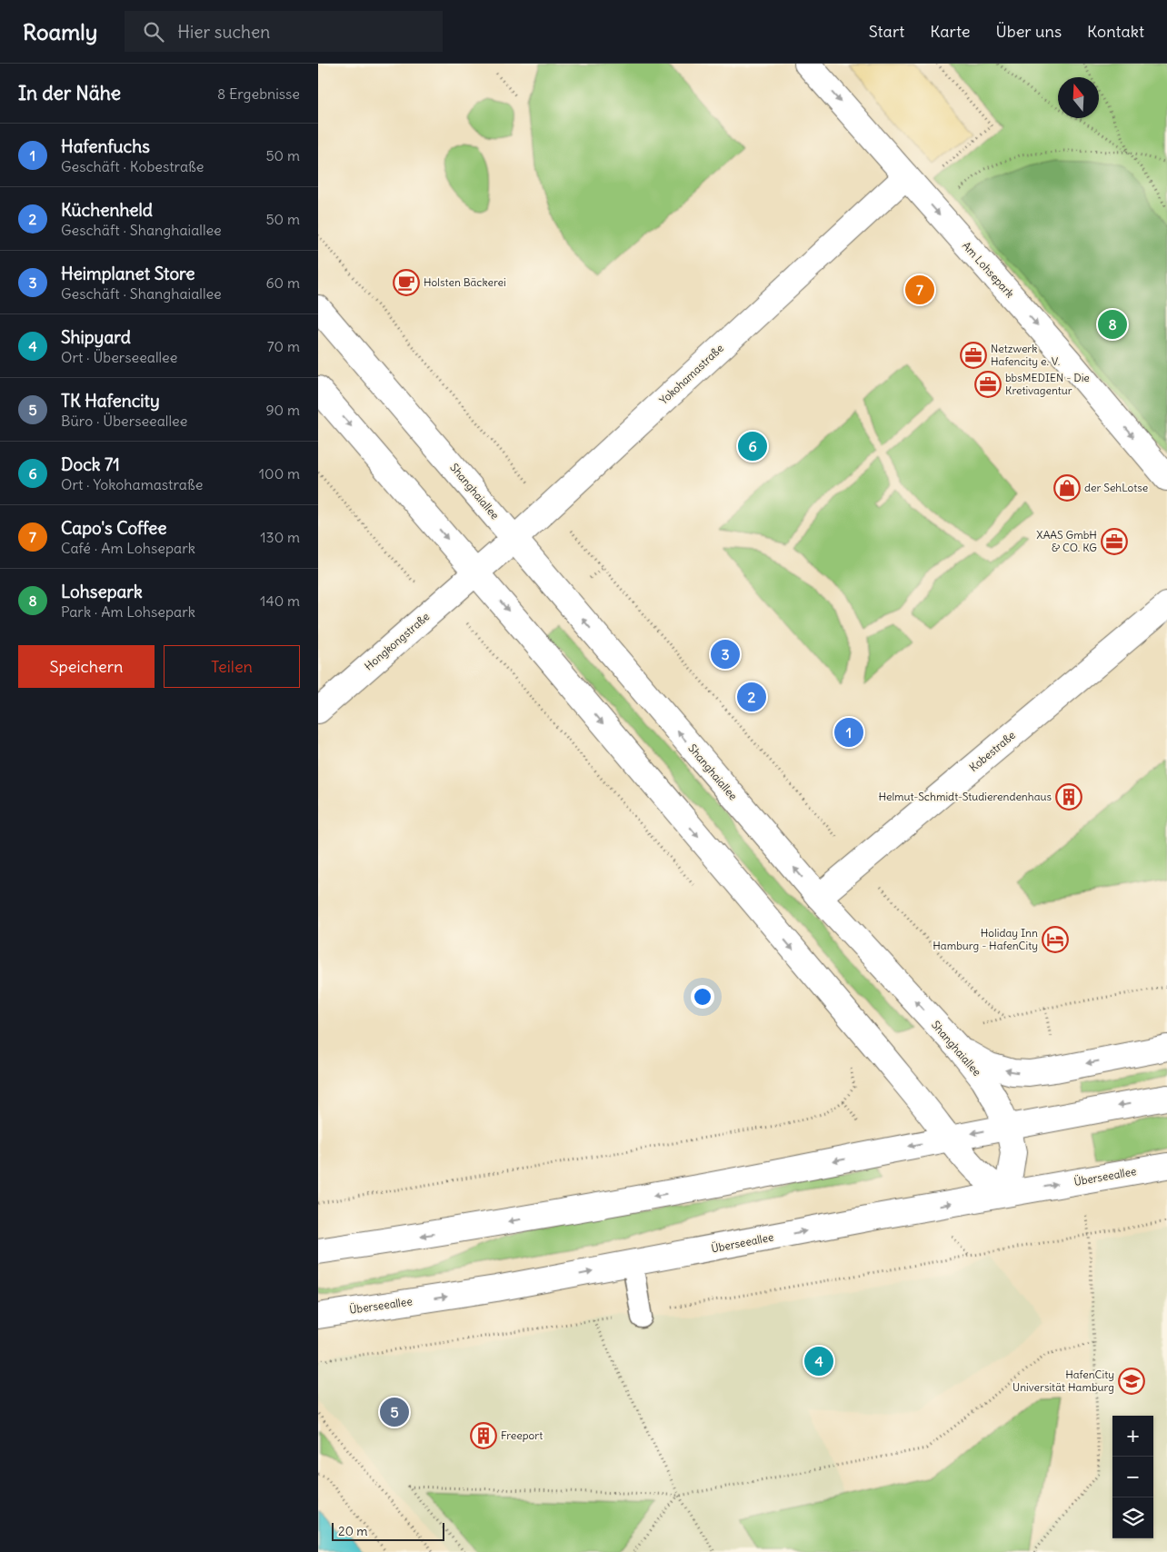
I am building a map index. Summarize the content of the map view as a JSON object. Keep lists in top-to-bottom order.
{
  "streets": {
    "main road": [
      "Am Lohsepark",
      "Yokohamastraße",
      "Shanghaiallee",
      "Hongkongstraße",
      "Kobestraße",
      "Überseeallee"
    ]
  },
  "crossings": [
    ["Am Lohsepark", "Yokohamastraße"],
    ["Yokohamastraße", "Shanghaiallee"],
    ["Yokohamastraße", "Hongkongstraße"],
    ["Shanghaiallee", "Kobestraße"],
    ["Shanghaiallee", "Überseeallee"]
  ],
  "one_way": ["Am Lohsepark"],
  "places": {
    "cafe": ["Holsten Bäckerei"],
    "office": ["Netzwerk Hafencity e. V.", "bbsMEDIEN - Die Kretivagentur", "XAAS GmbH & CO. KG"],
    "shop": ["der SehLotse"],
    "building": ["Helmut-Schmidt-Studierendenhaus", "Freeport"],
    "hotel": ["Holiday Inn Hamburg - HafenCity"],
    "school or university": ["HafenCity Universität Hamburg"]
  },
  "scale_bar": "20 m",
  "north": "top",
  "page": {
    "header": "Roamly",
    "search": "Hier suchen",
    "nav": [
      "Start",
      "Karte",
      "Über uns",
      "Kontakt"
    ],
    "heading": ["In der Nähe", "8 Ergebnisse"],
    "list": [
      {
        "mark": "1",
        "name": "Hafenfuchs",
        "note": "Geschäft · Kobestraße",
        "value": "50 m"
      },
      {
        "mark": "2",
        "name": "Küchenheld",
        "note": "Geschäft · Shanghaiallee",
        "value": "50 m"
      },
      {
        "mark": "3",
        "name": "Heimplanet Store",
        "note": "Geschäft · Shanghaiallee",
        "value": "60 m"
      },
      {
        "mark": "4",
        "name": "Shipyard",
        "note": "Ort · Überseeallee",
        "value": "70 m"
      },
      {
        "mark": "5",
        "name": "TK Hafencity",
        "note": "Büro · Überseeallee",
        "value": "90 m"
      },
      {
        "mark": "6",
        "name": "Dock 71",
        "note": "Ort · Yokohamastraße",
        "value": "100 m"
      },
      {
        "mark": "7",
        "name": "Capo's Coffee",
        "note": "Café · Am Lohsepark",
        "value": "130 m"
      },
      {
        "mark": "8",
        "name": "Lohsepark",
        "note": "Park · Am Lohsepark",
        "value": "140 m"
      }
    ],
    "pins": [
      "7",
      "8",
      "6",
      "3",
      "2",
      "1",
      "4",
      "5"
    ],
    "buttons": ["Speichern", "Teilen"],
    "map_buttons": ["+", "−"],
    "scale": "20 m"
  }
}
